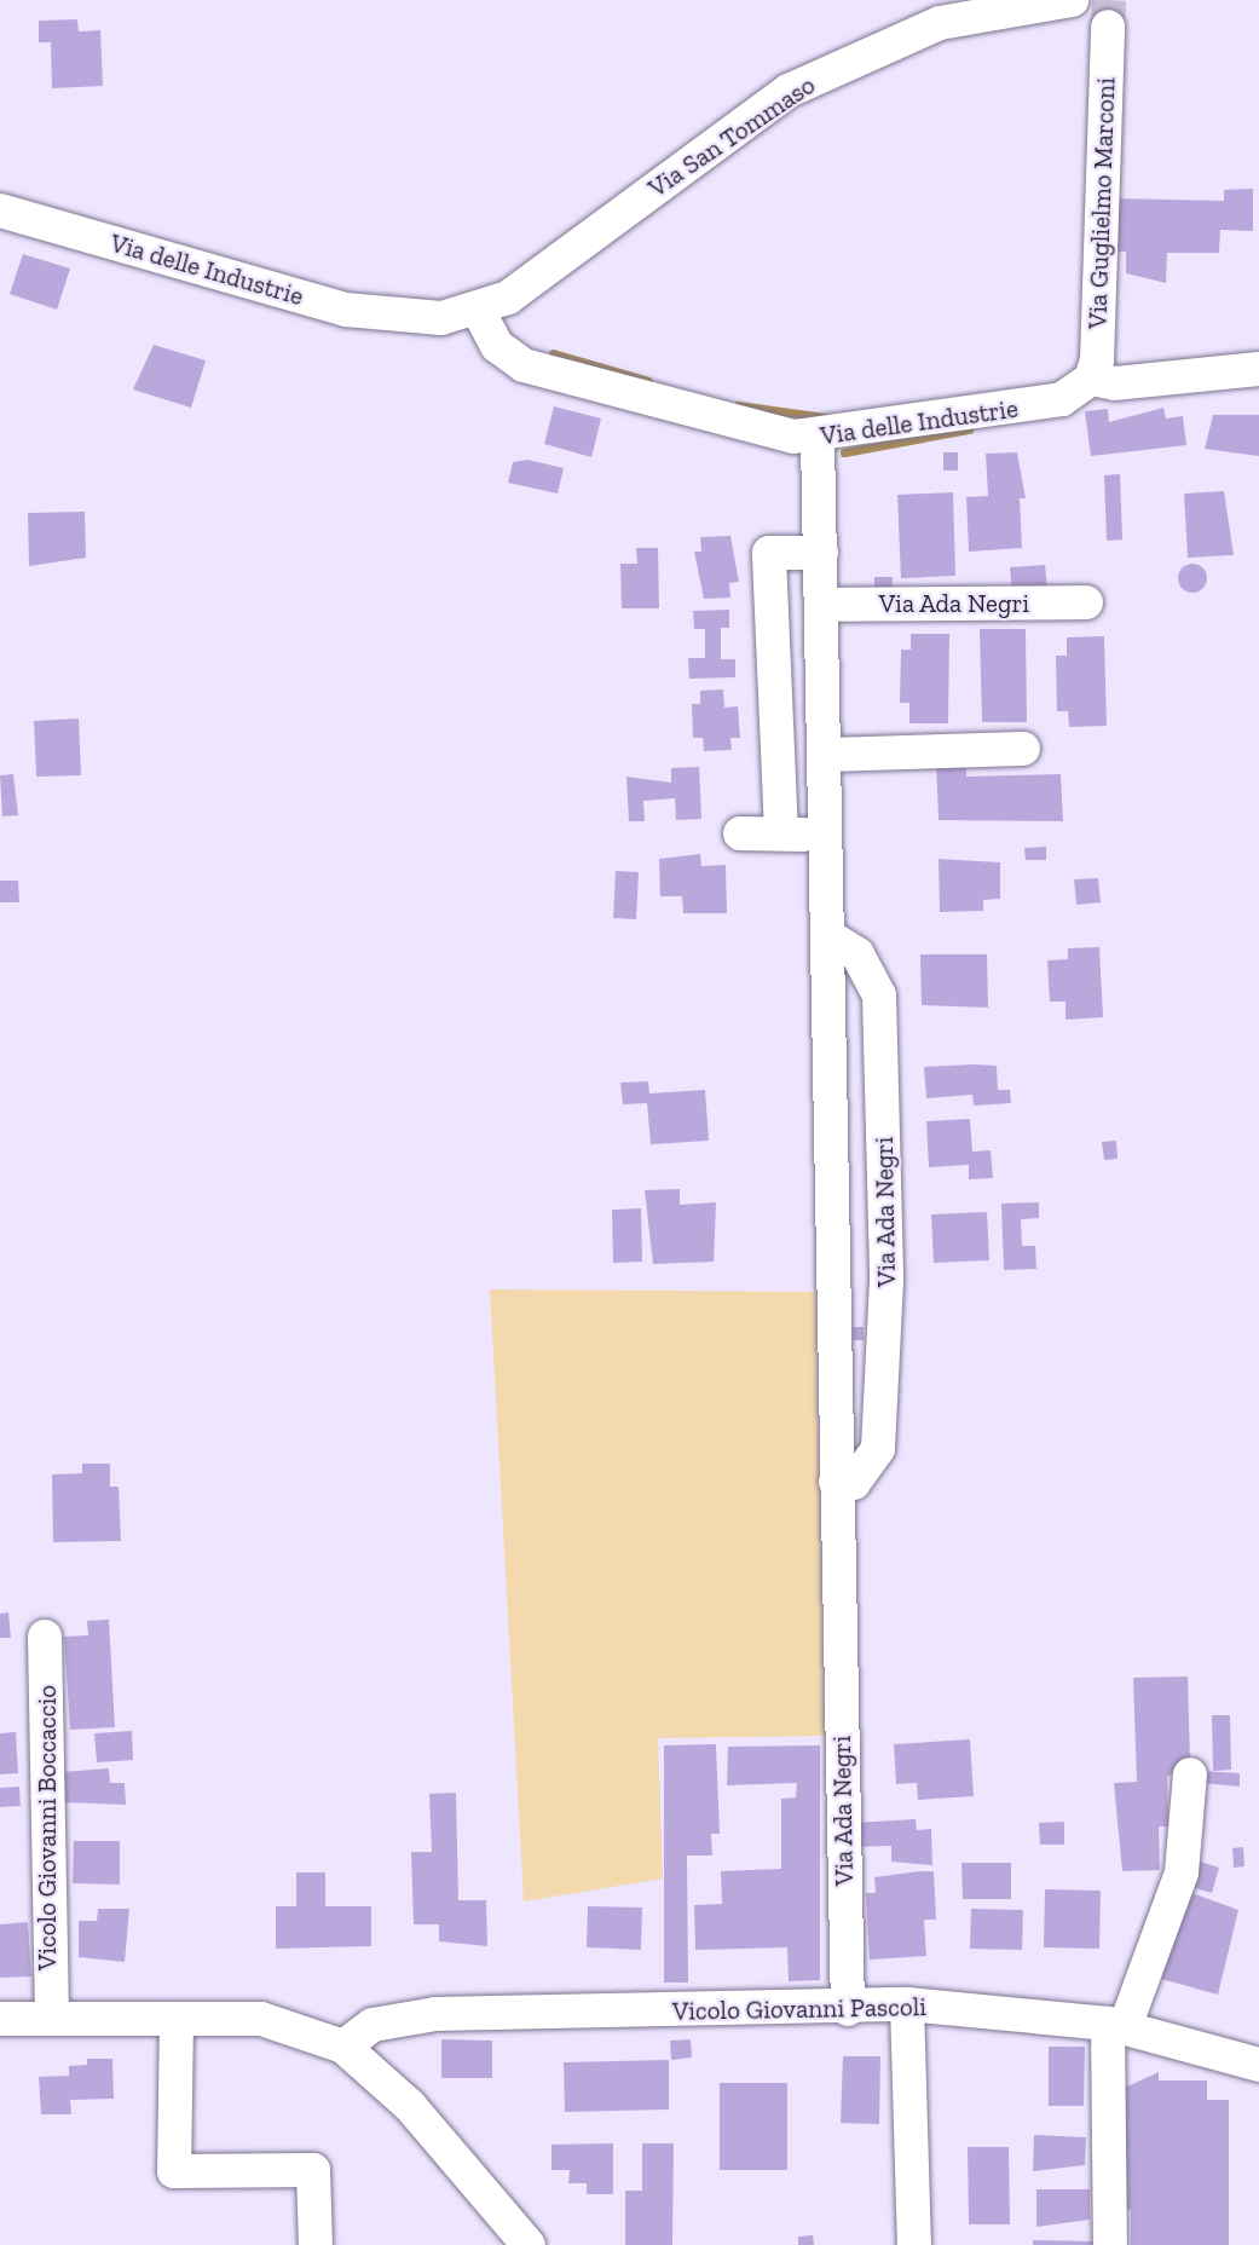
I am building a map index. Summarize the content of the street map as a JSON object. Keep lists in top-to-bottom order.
{
  "streets": {
    "street": [
      "Via San Tommaso",
      "Via Guglielmo Marconi",
      "Via delle Industrie",
      "Via Ada Negri",
      "Vicolo Giovanni Boccaccio",
      "Vicolo Giovanni Pascoli"
    ]
  },
  "crossings": [
    ["Via San Tommaso", "Via delle Industrie"],
    ["Via Guglielmo Marconi", "Via delle Industrie"],
    ["Via delle Industrie", "Via Ada Negri"],
    ["Via Ada Negri", "Vicolo Giovanni Pascoli"]
  ]
}
